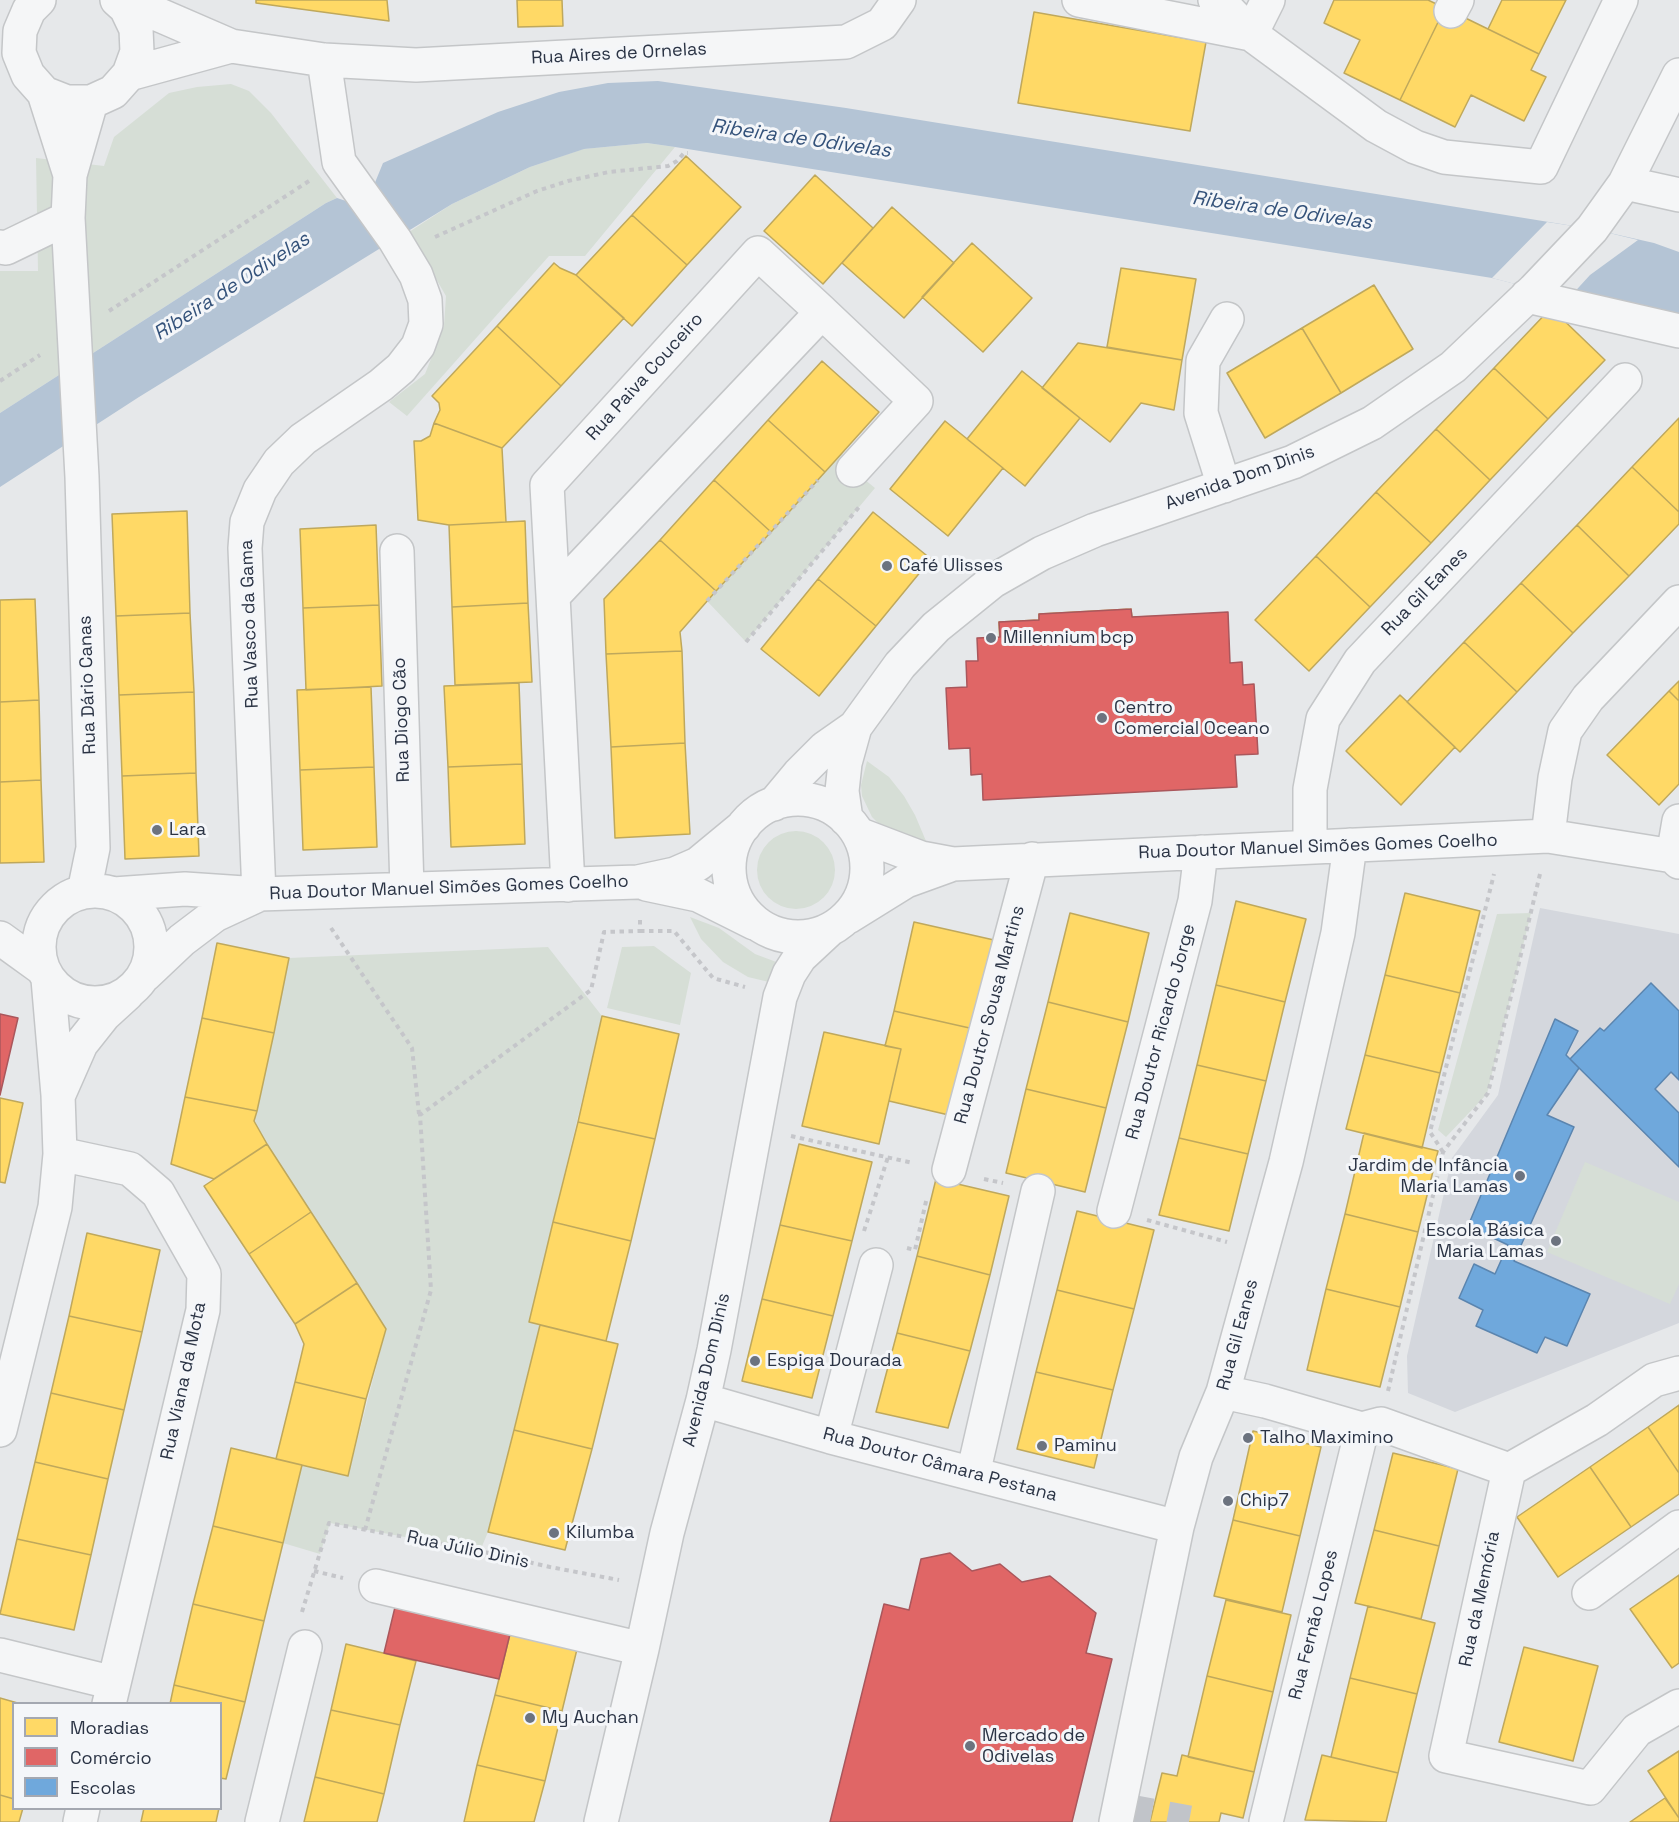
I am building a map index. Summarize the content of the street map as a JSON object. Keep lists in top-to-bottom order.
{
  "streets": {
    "street": [
      "Rua Aires de Ornelas",
      "Rua Paiva Couceiro",
      "Avenida Dom Dinis",
      "Rua Gil Eanes",
      "Rua Vasco da Gama",
      "Rua Dário Canas",
      "Rua Diogo Cão",
      "Rua Doutor Manuel Simões Gomes Coelho",
      "Rua Doutor Sousa Martins",
      "Rua Doutor Ricardo Jorge",
      "Rua Viana da Mota",
      "Rua Doutor Câmara Pestana",
      "Rua da Memória",
      "Rua Fernão Lopes"
    ],
    "path": ["Rua Júlio Dinis"]
  },
  "crossings": [
    ["Rua Aires de Ornelas", "Rua Vasco da Gama"],
    ["Rua Paiva Couceiro", "Rua Doutor Manuel Simões Gomes Coelho"],
    ["Avenida Dom Dinis", "Rua Doutor Manuel Simões Gomes Coelho"],
    ["Avenida Dom Dinis", "Rua Doutor Câmara Pestana"],
    ["Avenida Dom Dinis", "Rua Júlio Dinis"],
    ["Rua Gil Eanes", "Rua Doutor Manuel Simões Gomes Coelho"],
    ["Rua Gil Eanes", "Rua Doutor Câmara Pestana"],
    ["Rua Vasco da Gama", "Rua Doutor Manuel Simões Gomes Coelho"],
    ["Rua Dário Canas", "Rua Doutor Manuel Simões Gomes Coelho"],
    ["Rua Diogo Cão", "Rua Doutor Manuel Simões Gomes Coelho"],
    ["Rua Doutor Manuel Simões Gomes Coelho", "Rua Doutor Sousa Martins"],
    ["Rua Doutor Manuel Simões Gomes Coelho", "Rua Doutor Ricardo Jorge"]
  ],
  "water": ["Ribeira de Odivelas"],
  "places": [
    "Café Ulisses",
    "Millennium bcp",
    "Centro Comercial Oceano",
    "Lara",
    "Jardim de Infância Maria Lamas",
    "Escola Básica Maria Lamas",
    "Espiga Dourada",
    "Talho Maximino",
    "Paminu",
    "Chip7",
    "Kilumba",
    "My Auchan",
    "Mercado de Odivelas"
  ],
  "legend": ["Moradias", "Comércio", "Escolas"]
}
